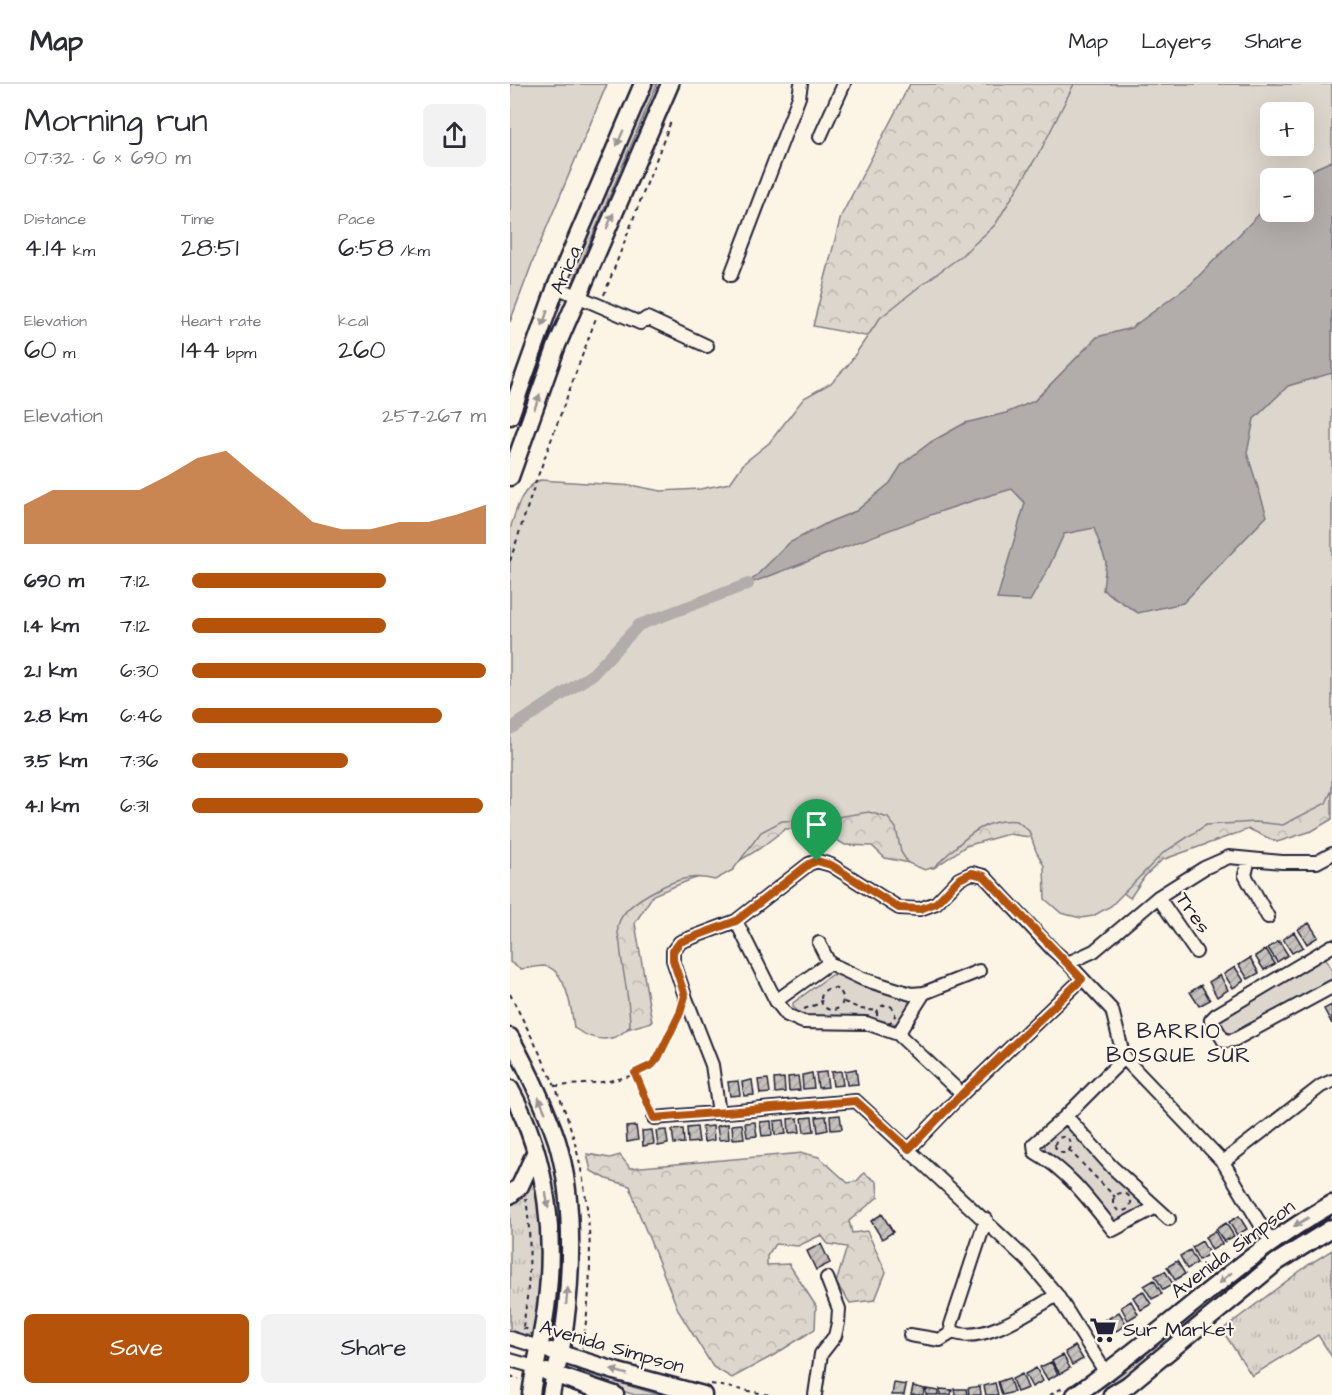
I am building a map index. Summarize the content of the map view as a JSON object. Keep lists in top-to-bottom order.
{
  "streets": {
    "main road": ["Arica", "Avenida Simpson"],
    "street": ["Tres"]
  },
  "districts": ["BARRIO BOSQUE SUR"],
  "places": {
    "supermarket": ["Sur Market"]
  },
  "page": {
    "header": "Map",
    "nav": ["Map", "Layers", "Share"],
    "heading": ["Morning run", "07:32 · 6 × 690 m"],
    "map_buttons": ["+", "−"],
    "stats": [
      ["Distance", "4.14 km"],
      ["Time", "28:51"],
      ["Pace", "6:58 /km"],
      ["Elevation", "60 m"],
      ["Heart rate", "144 bpm"],
      ["kcal", "260"]
    ],
    "chart": ["Elevation", "257–267 m"],
    "list": [
      {
        "name": "690 m",
        "note": "7:12"
      },
      {
        "name": "1.4 km",
        "note": "7:12"
      },
      {
        "name": "2.1 km",
        "note": "6:30"
      },
      {
        "name": "2.8 km",
        "note": "6:46"
      },
      {
        "name": "3.5 km",
        "note": "7:36"
      },
      {
        "name": "4.1 km",
        "note": "6:31"
      }
    ],
    "buttons": ["Save", "Share"]
  }
}
